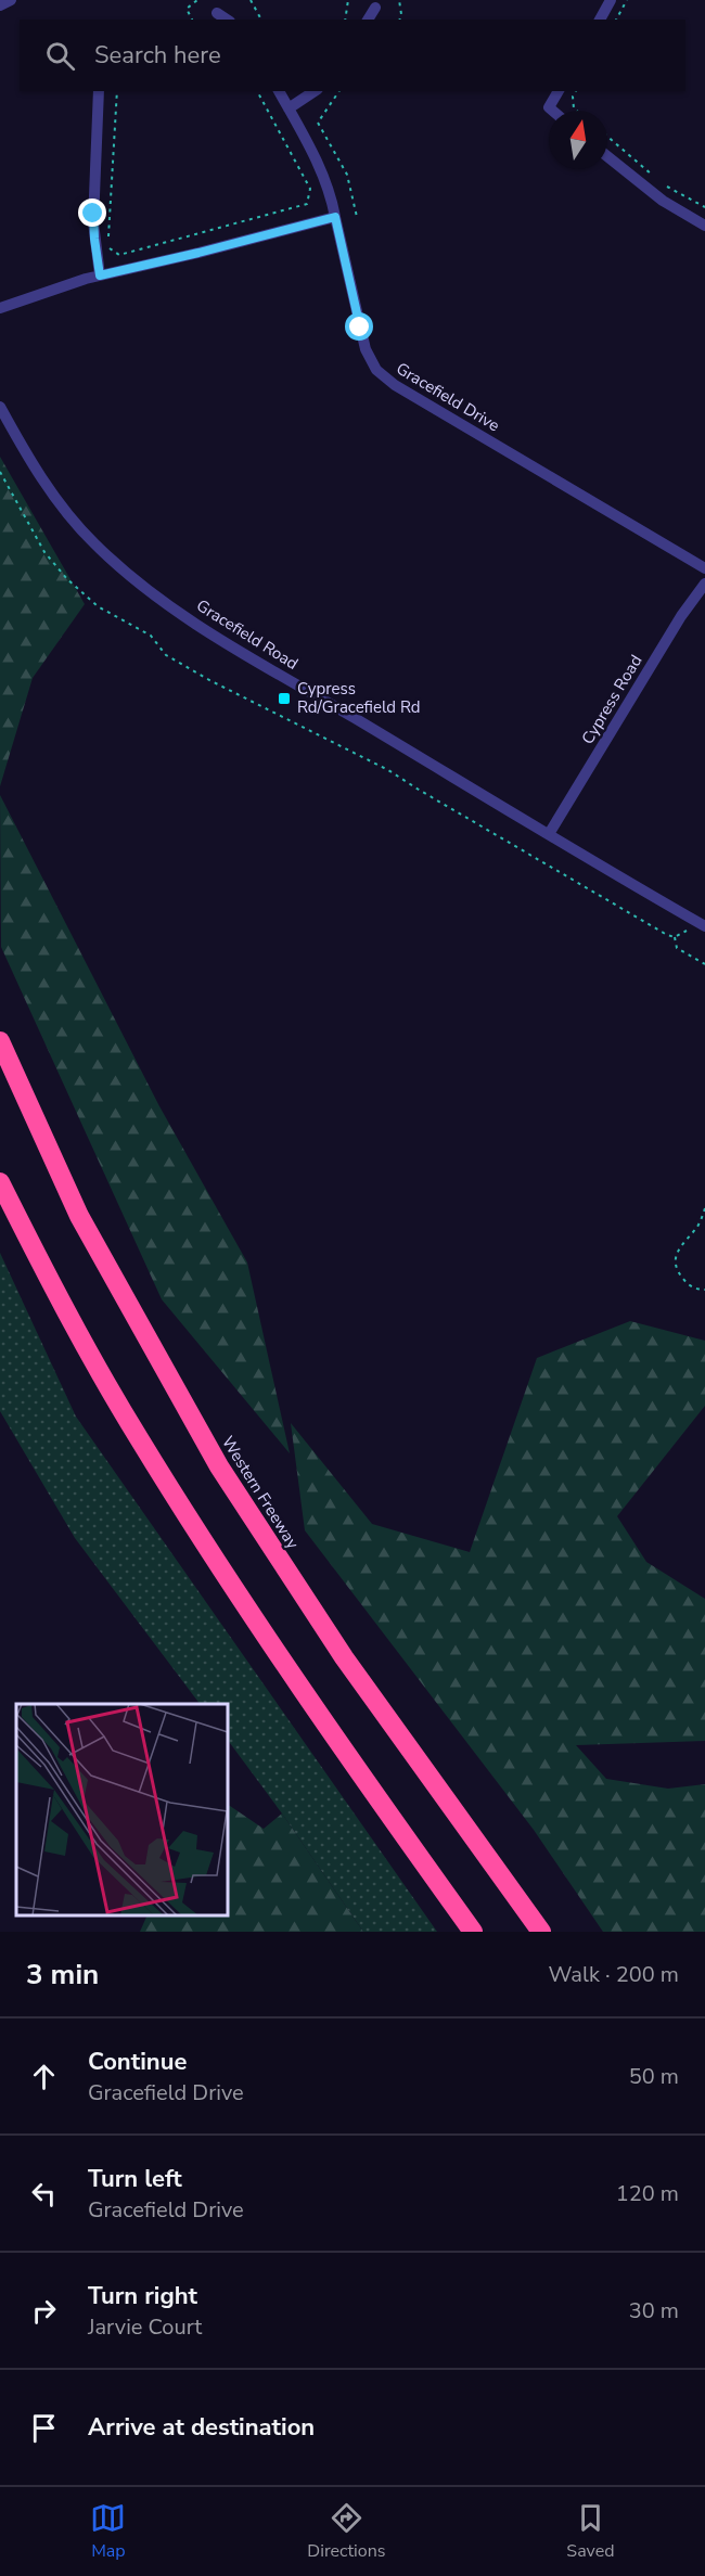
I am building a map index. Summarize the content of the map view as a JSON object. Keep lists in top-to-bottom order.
{
  "streets": {
    "highway": ["Western Freeway"],
    "street": ["Gracefield Drive", "Gracefield Road", "Cypress Road"]
  },
  "crossings": [
    ["Gracefield Road", "Cypress Road"]
  ],
  "places": {
    "transit": ["Cypress Rd/Gracefield Rd"]
  },
  "north": "top",
  "page": {
    "search": "Search here",
    "heading": ["3 min", "Walk · 200 m"],
    "list": [
      ["Continue", "Gracefield Drive", "50 m"],
      ["Turn left", "Gracefield Drive", "120 m"],
      ["Turn right", "Jarvie Court", "30 m"],
      "Arrive at destination"
    ],
    "nav": ["Map", "Directions", "Saved"]
  }
}
